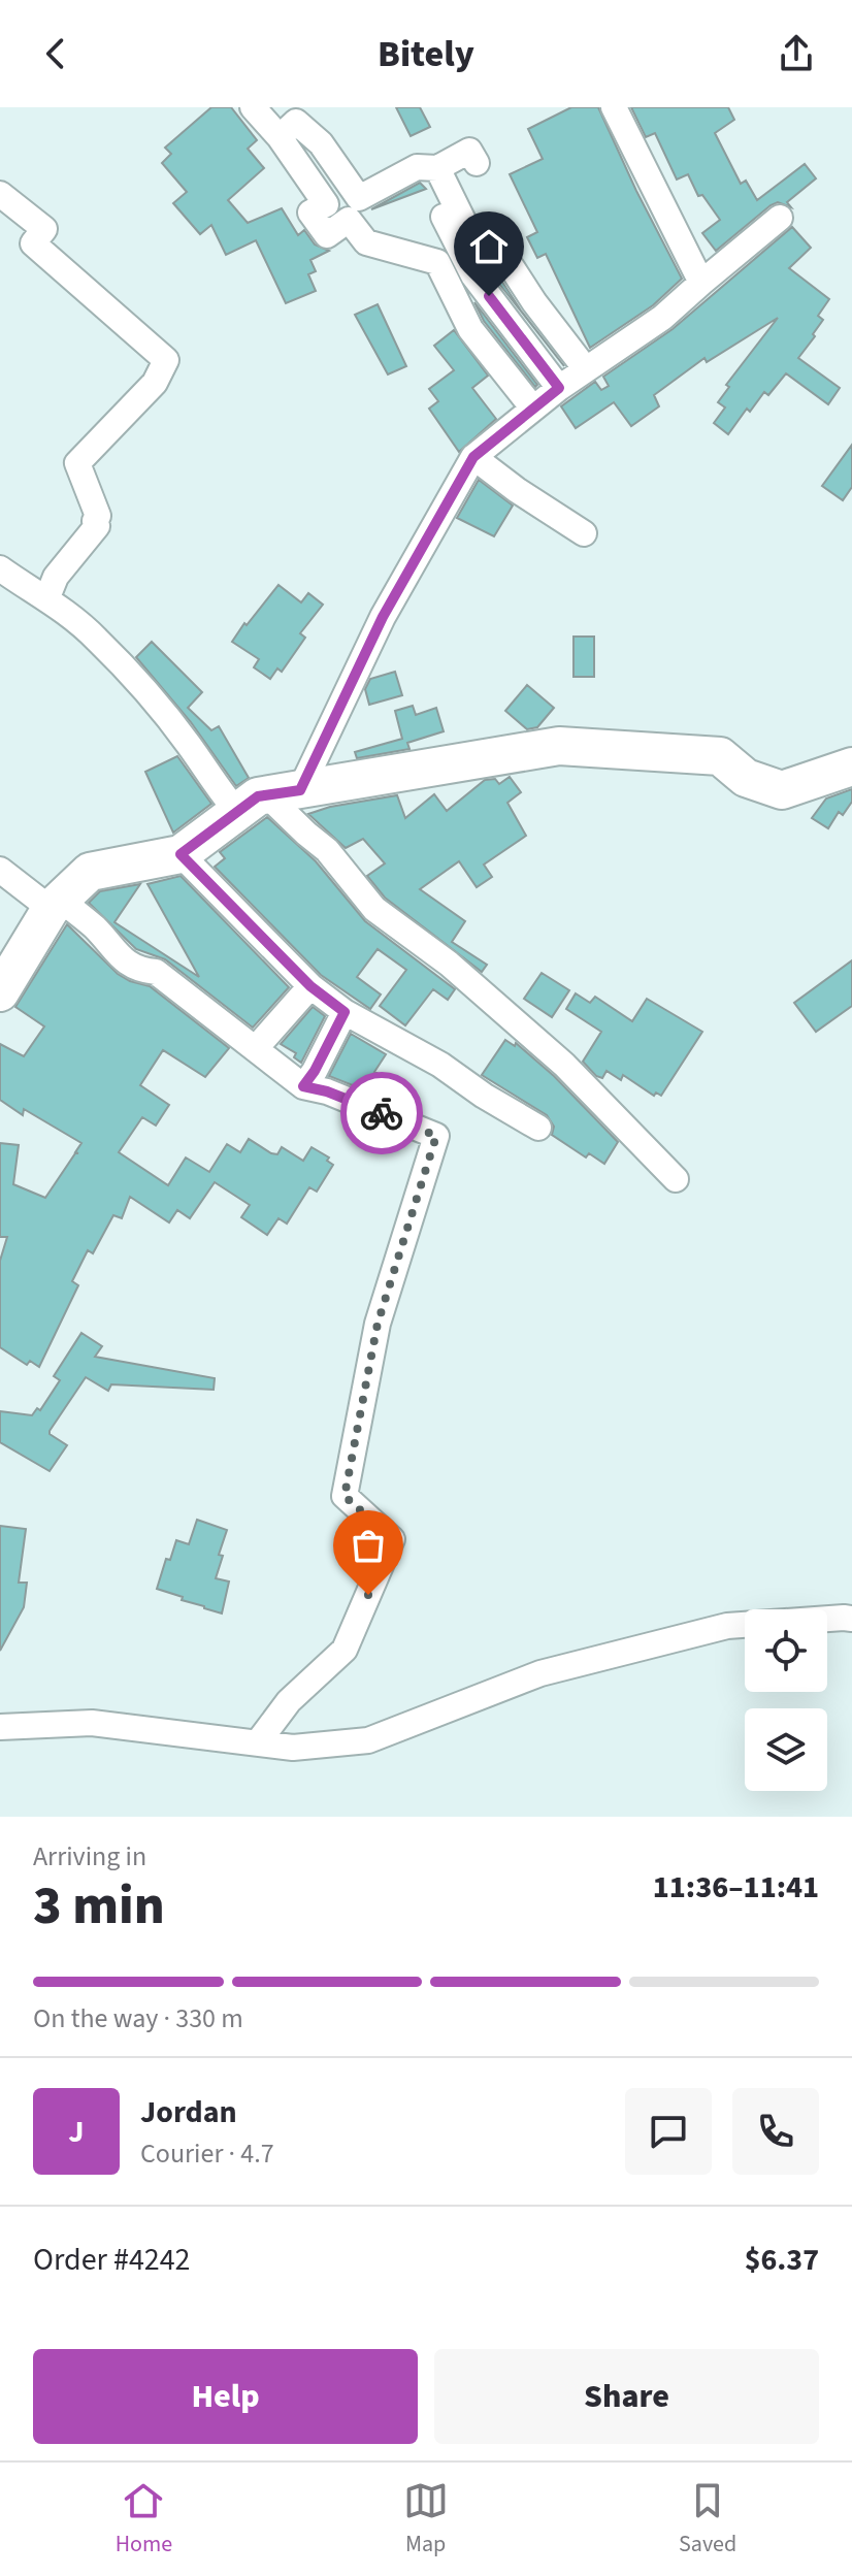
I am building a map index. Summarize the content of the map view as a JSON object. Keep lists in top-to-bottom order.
{
  "page": {
    "header": "Bitely",
    "heading": ["3 min", "Arriving in", "11:36–11:41"],
    "panel": [
      "Jordan",
      "Courier · 4.7",
      "Order #4242",
      "$6.37"
    ],
    "bar": "On the way · 330 m",
    "round": "J",
    "buttons": ["Help", "Share"],
    "tabs": ["Home", "Map", "Saved"]
  }
}
